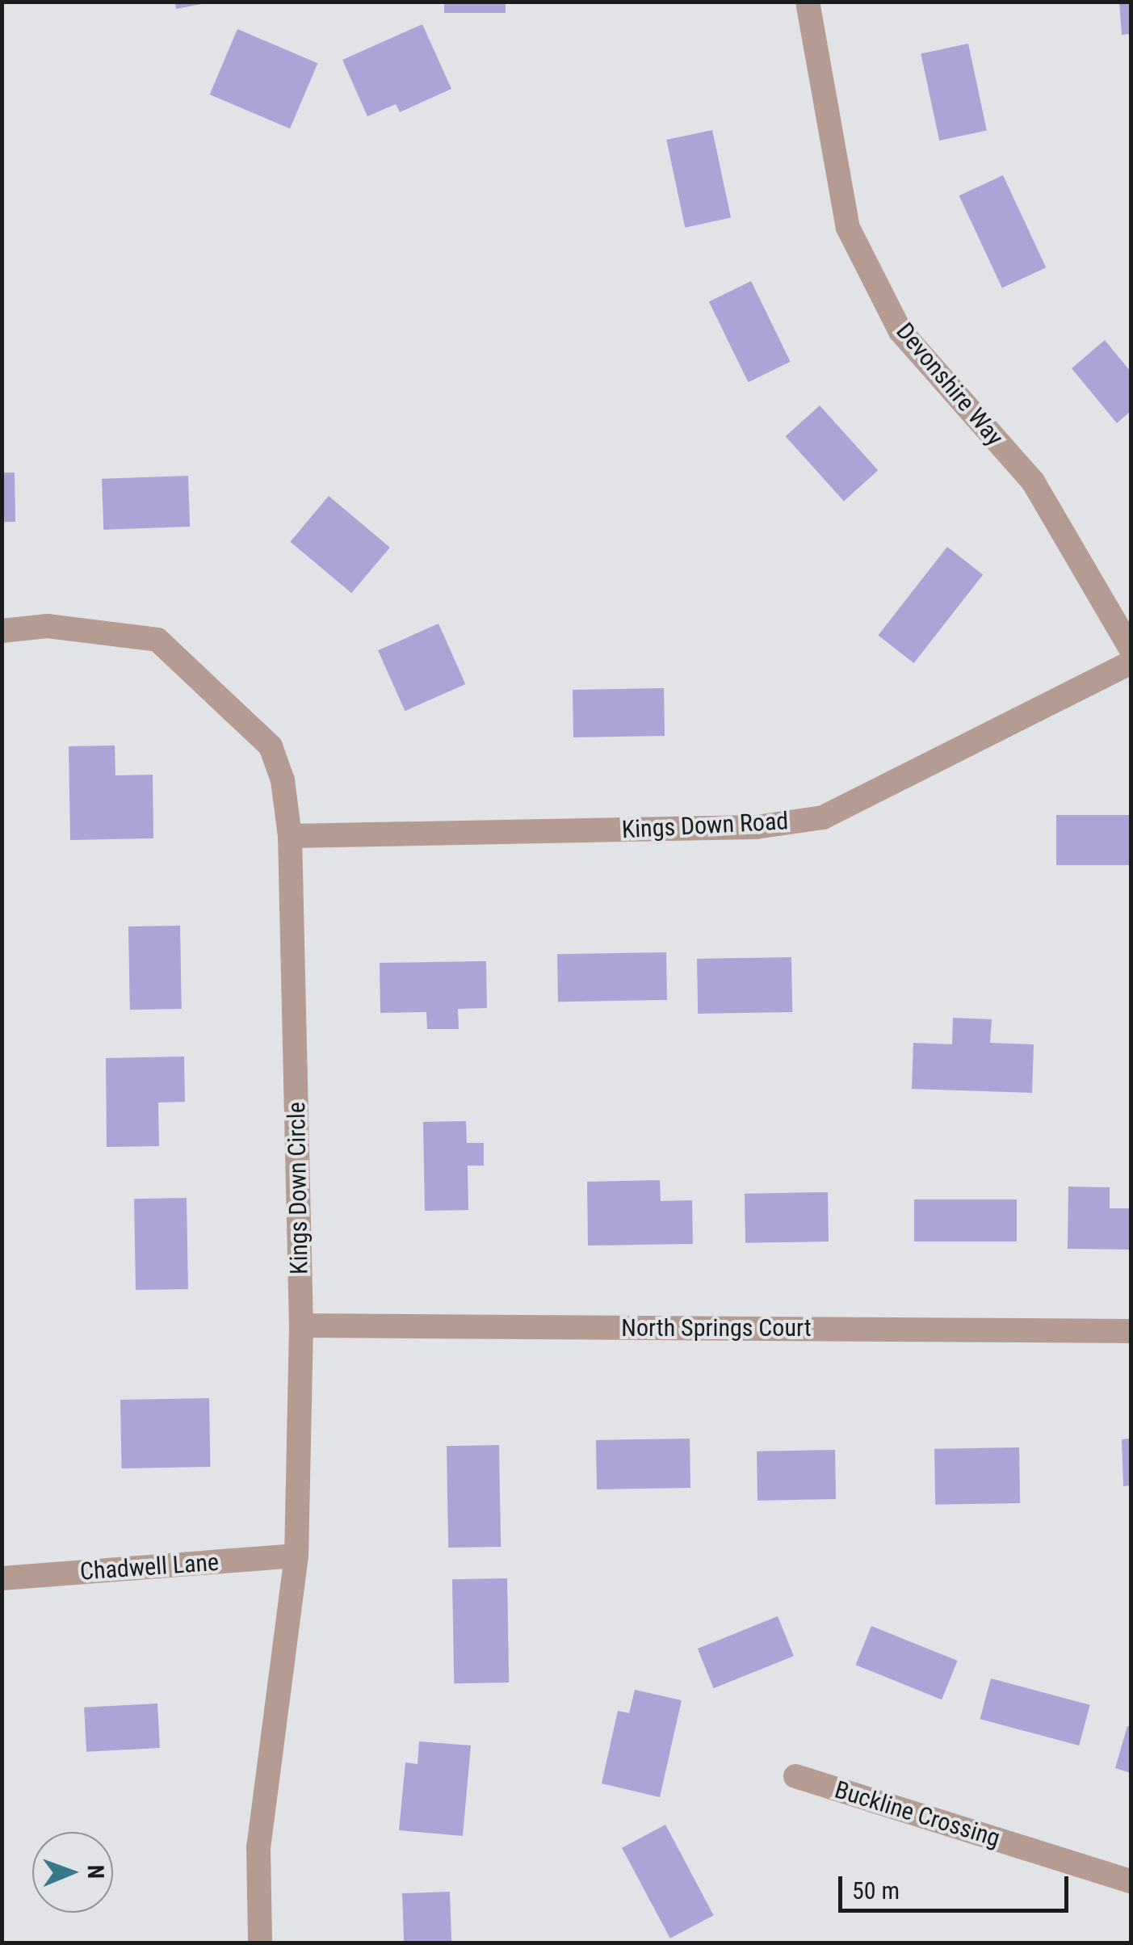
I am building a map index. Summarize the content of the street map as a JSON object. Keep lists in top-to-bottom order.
{
  "streets": {
    "street": [
      "Devonshire Way",
      "Kings Down Road",
      "Kings Down Circle",
      "North Springs Court",
      "Chadwell Lane",
      "Buckline Crossing"
    ]
  },
  "crossings": [
    ["Kings Down Road", "Kings Down Circle"],
    ["Kings Down Circle", "North Springs Court"],
    ["Kings Down Circle", "Chadwell Lane"]
  ],
  "scale_bar": "50 m",
  "north": "right"
}
